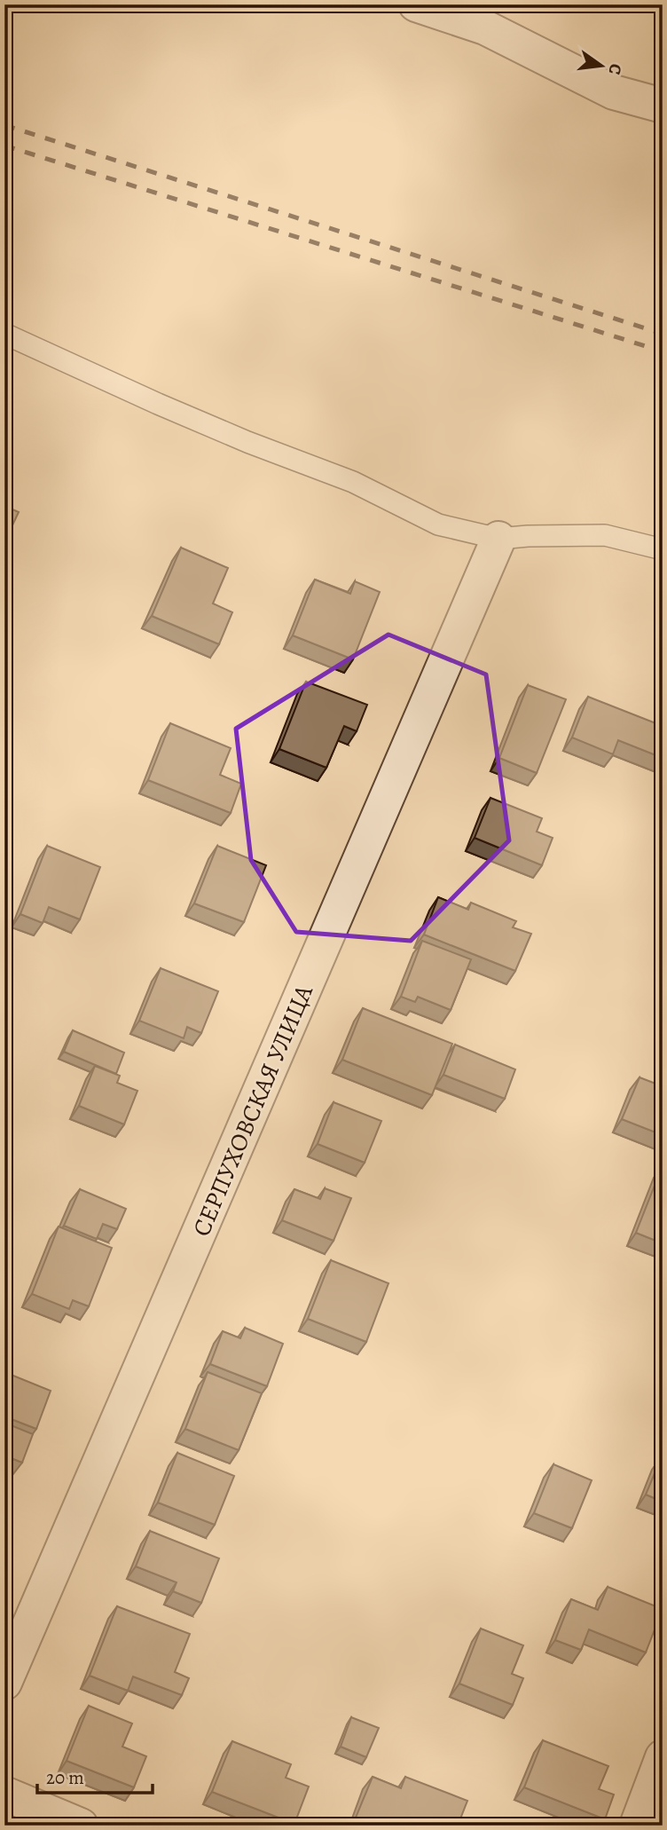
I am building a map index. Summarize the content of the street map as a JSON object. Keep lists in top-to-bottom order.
{
  "streets": {
    "street": ["СЕРПУХОВСКАЯ УЛИЦА"]
  },
  "scale_bar": "20 m",
  "north": "right"
}
